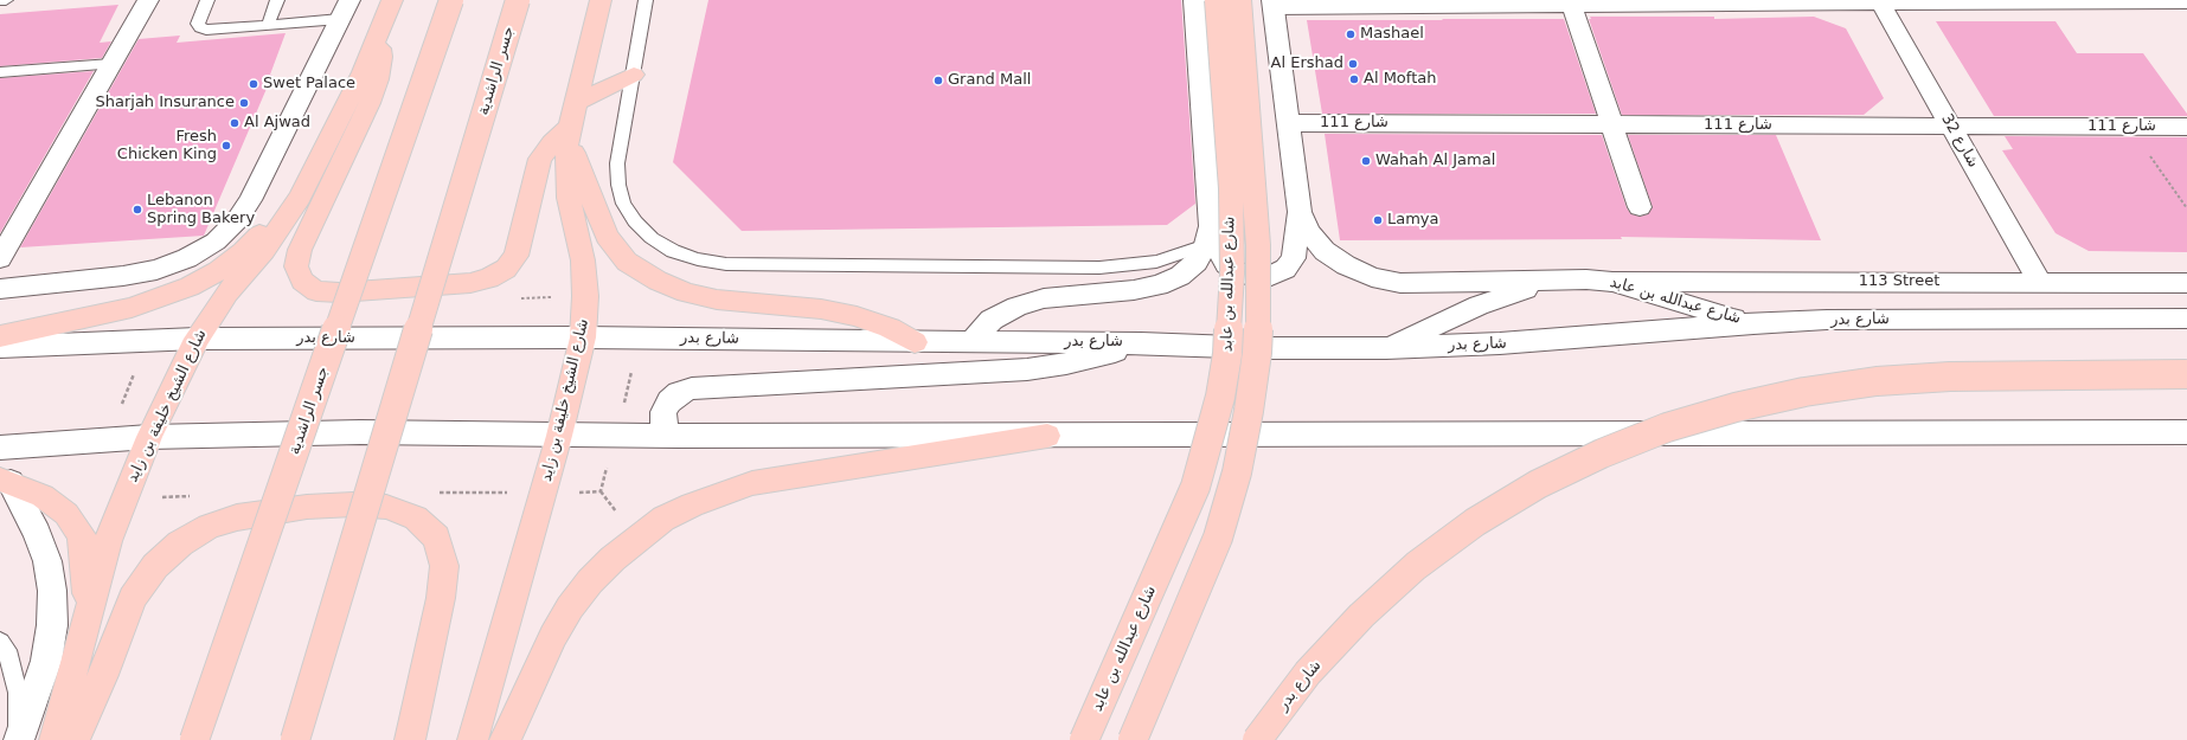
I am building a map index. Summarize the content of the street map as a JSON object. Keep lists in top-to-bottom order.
{
  "streets": {
    "main road": [
      "جسر الراشدية",
      "شارع 111",
      "شارع 32",
      "113 Street",
      "شارع عبدالله بن عابد",
      "شارع بدر",
      "شارع الشيخ خليفة بن زايد"
    ]
  },
  "crossings": [
    ["شارع 111", "شارع 32"],
    ["شارع 111", "شارع عبدالله بن عابد"],
    ["شارع 32", "113 Street"],
    ["113 Street", "شارع عبدالله بن عابد"],
    ["شارع عبدالله بن عابد", "شارع بدر"],
    ["شارع بدر", "شارع الشيخ خليفة بن زايد"]
  ],
  "places": [
    "Mashael",
    "Al Ershad",
    "Al Moftah",
    "Grand Mall",
    "Swet Palace",
    "Sharjah Insurance",
    "Al Ajwad",
    "Fresh Chicken King",
    "Wahah Al Jamal",
    "Lebanon Spring Bakery",
    "Lamya"
  ]
}
